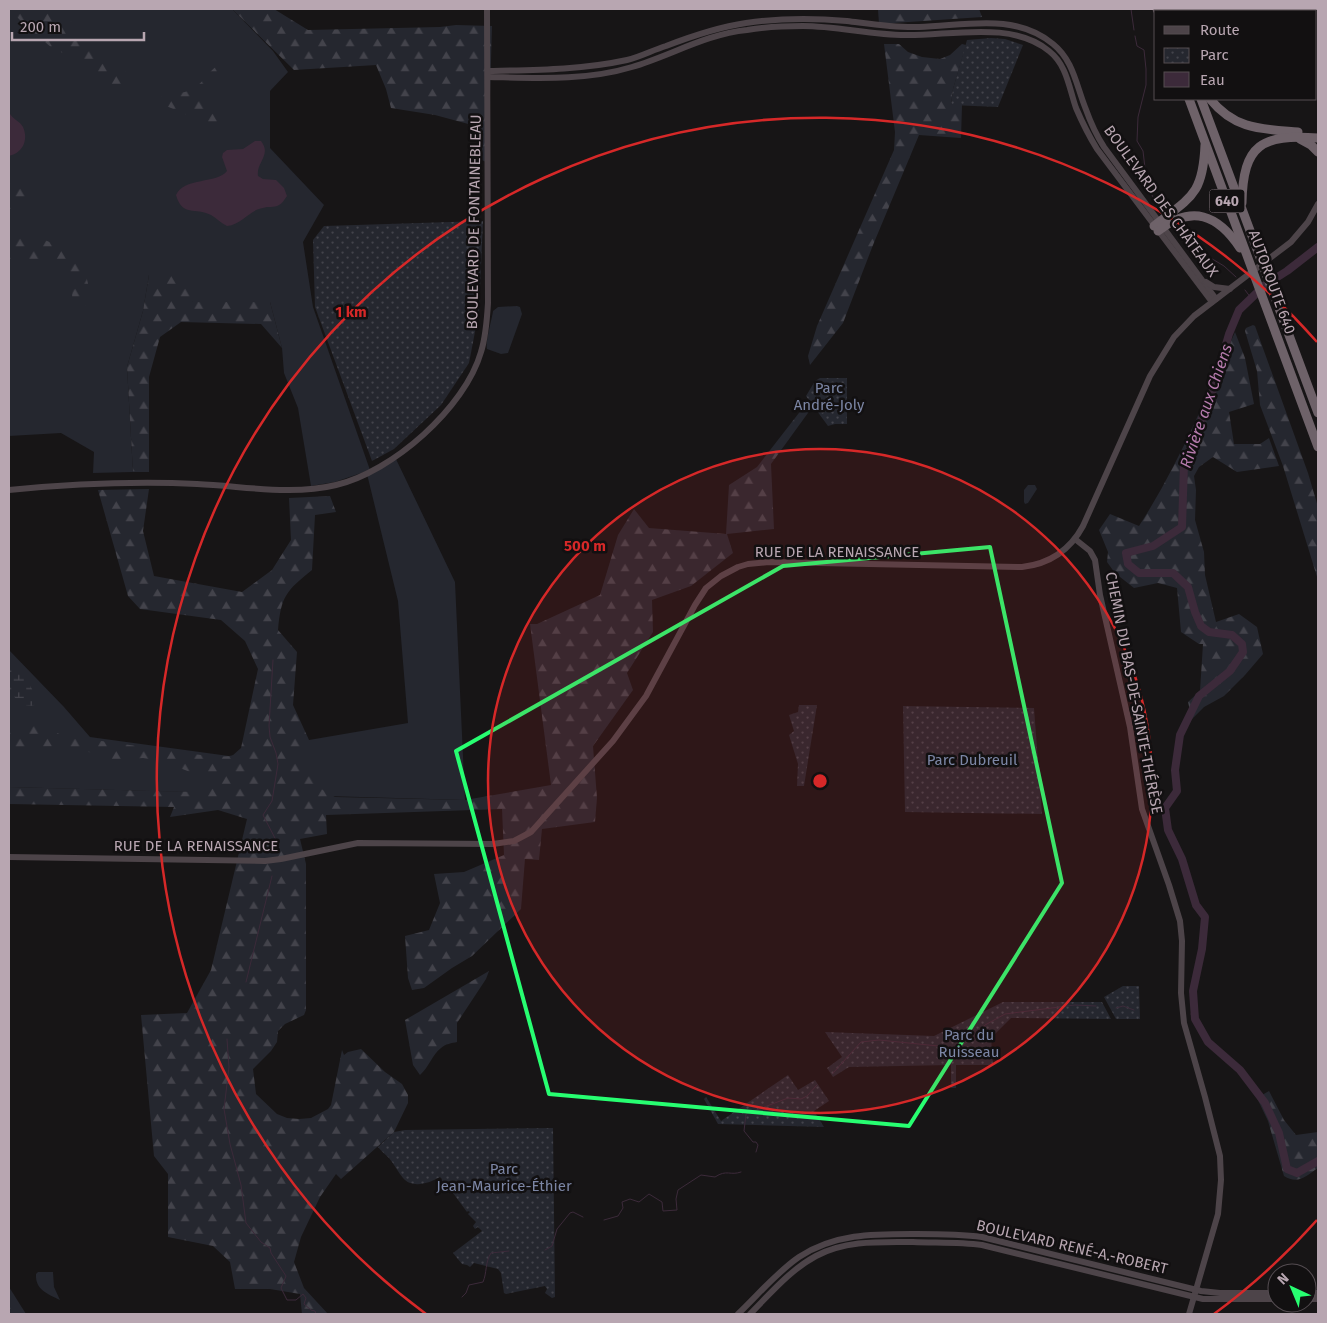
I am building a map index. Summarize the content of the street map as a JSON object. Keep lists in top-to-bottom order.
{
  "streets": {
    "highway": ["640", "AUTOROUTE 640"],
    "street": [
      "BOULEVARD DES CHÂTEAUX",
      "BOULEVARD DE FONTAINEBLEAU",
      "RUE DE LA RENAISSANCE",
      "CHEMIN DU BAS-DE-SAINTE-THÉRÈSE",
      "BOULEVARD RENÉ-A.-ROBERT"
    ]
  },
  "crossings": [
    ["BOULEVARD DES CHÂTEAUX", "BOULEVARD DE FONTAINEBLEAU"],
    ["RUE DE LA RENAISSANCE", "CHEMIN DU BAS-DE-SAINTE-THÉRÈSE"],
    ["CHEMIN DU BAS-DE-SAINTE-THÉRÈSE", "BOULEVARD RENÉ-A.-ROBERT"]
  ],
  "water": ["Rivière aux Chiens"],
  "parks": [
    "Parc André-Joly",
    "Parc Dubreuil",
    "Parc du Ruisseau",
    "Parc Jean-Maurice-Éthier"
  ],
  "legend": ["Route", "Parc", "Eau"],
  "scale_bar": "200 m",
  "north": "top left",
  "rings": ["1 km", "500 m"]
}
